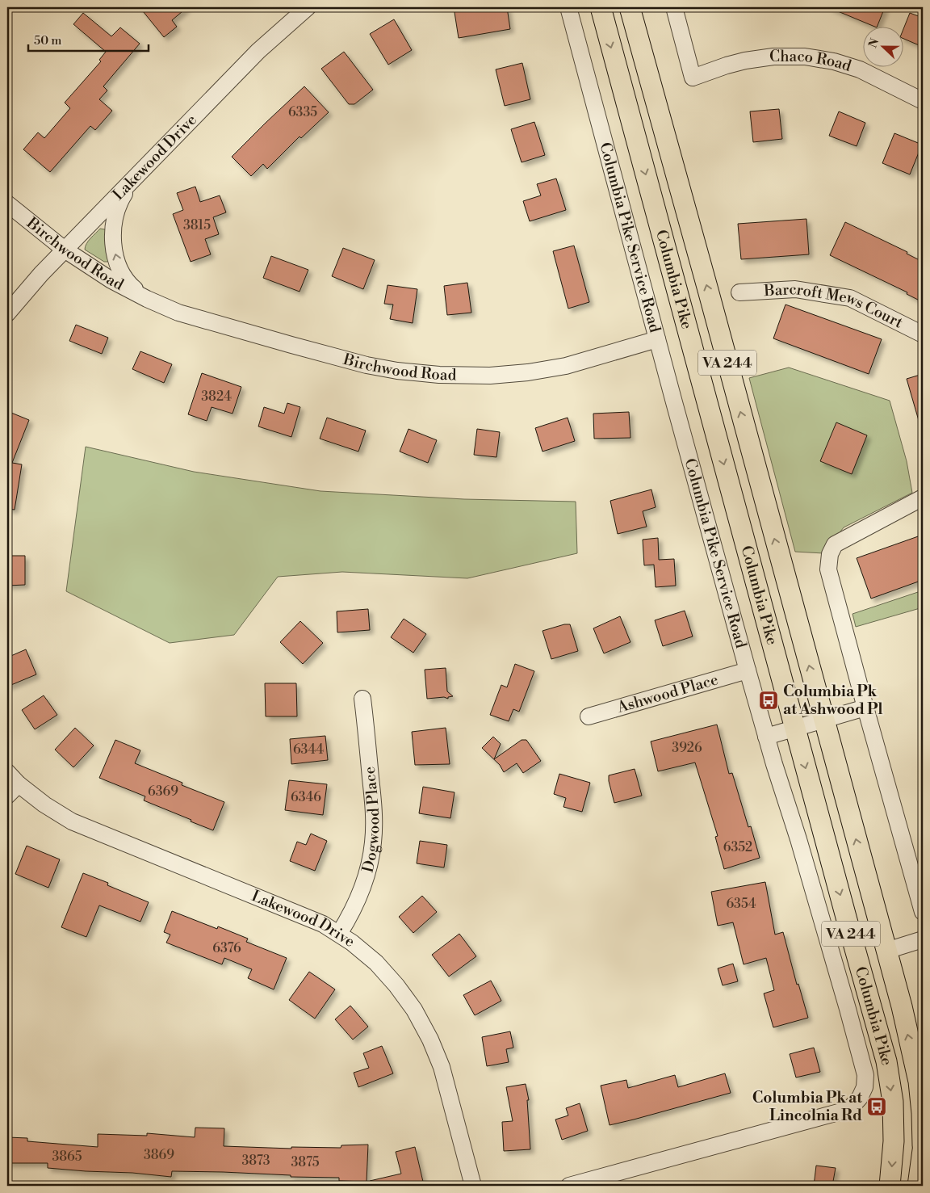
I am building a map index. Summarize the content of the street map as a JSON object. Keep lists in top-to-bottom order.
{
  "streets": {
    "main road": ["Columbia Pike", "VA 244"],
    "street": [
      "Chaco Road",
      "Lakewood Drive",
      "Columbia Pike Service Road",
      "Birchwood Road",
      "Barcroft Mews Court",
      "Ashwood Place",
      "Dogwood Place"
    ]
  },
  "crossings": [
    ["Lakewood Drive", "Birchwood Road"],
    ["Lakewood Drive", "Dogwood Place"],
    ["Columbia Pike Service Road", "Birchwood Road"],
    ["Columbia Pike Service Road", "Ashwood Place"]
  ],
  "places": {
    "bus stop": ["Columbia Pk at Ashwood Pl", "Columbia Pk at Lincolnia Rd"]
  },
  "house_numbers": [
    "6335",
    "3815",
    "3824",
    "3926",
    "6344",
    "6369",
    "6346",
    "6352",
    "6354",
    "6376",
    "3869",
    "3865",
    "3873",
    "3875"
  ],
  "scale_bar": "50 m",
  "north": "left"
}
